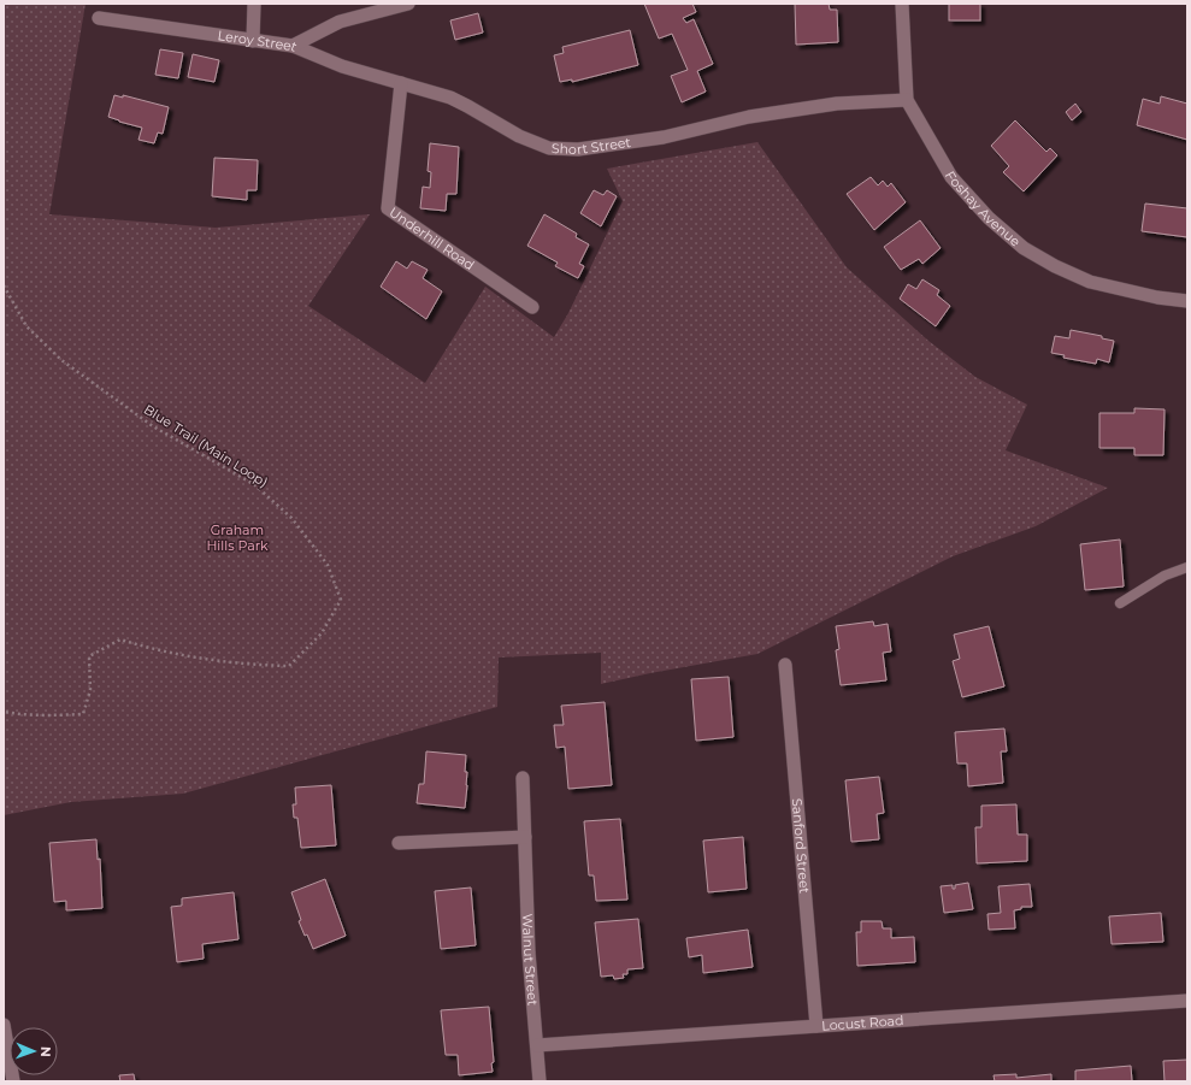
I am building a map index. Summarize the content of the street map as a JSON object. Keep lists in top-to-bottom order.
{
  "streets": {
    "street": [
      "Leroy Street",
      "Short Street",
      "Foshay Avenue",
      "Underhill Road",
      "Sanford Street",
      "Walnut Street",
      "Locust Road"
    ],
    "path": ["Blue Trail (Main Loop)"]
  },
  "crossings": [
    ["Leroy Street", "Short Street"],
    ["Short Street", "Foshay Avenue"],
    ["Short Street", "Underhill Road"],
    ["Sanford Street", "Locust Road"],
    ["Walnut Street", "Locust Road"]
  ],
  "parks": ["Graham Hills Park"],
  "north": "right"
}
